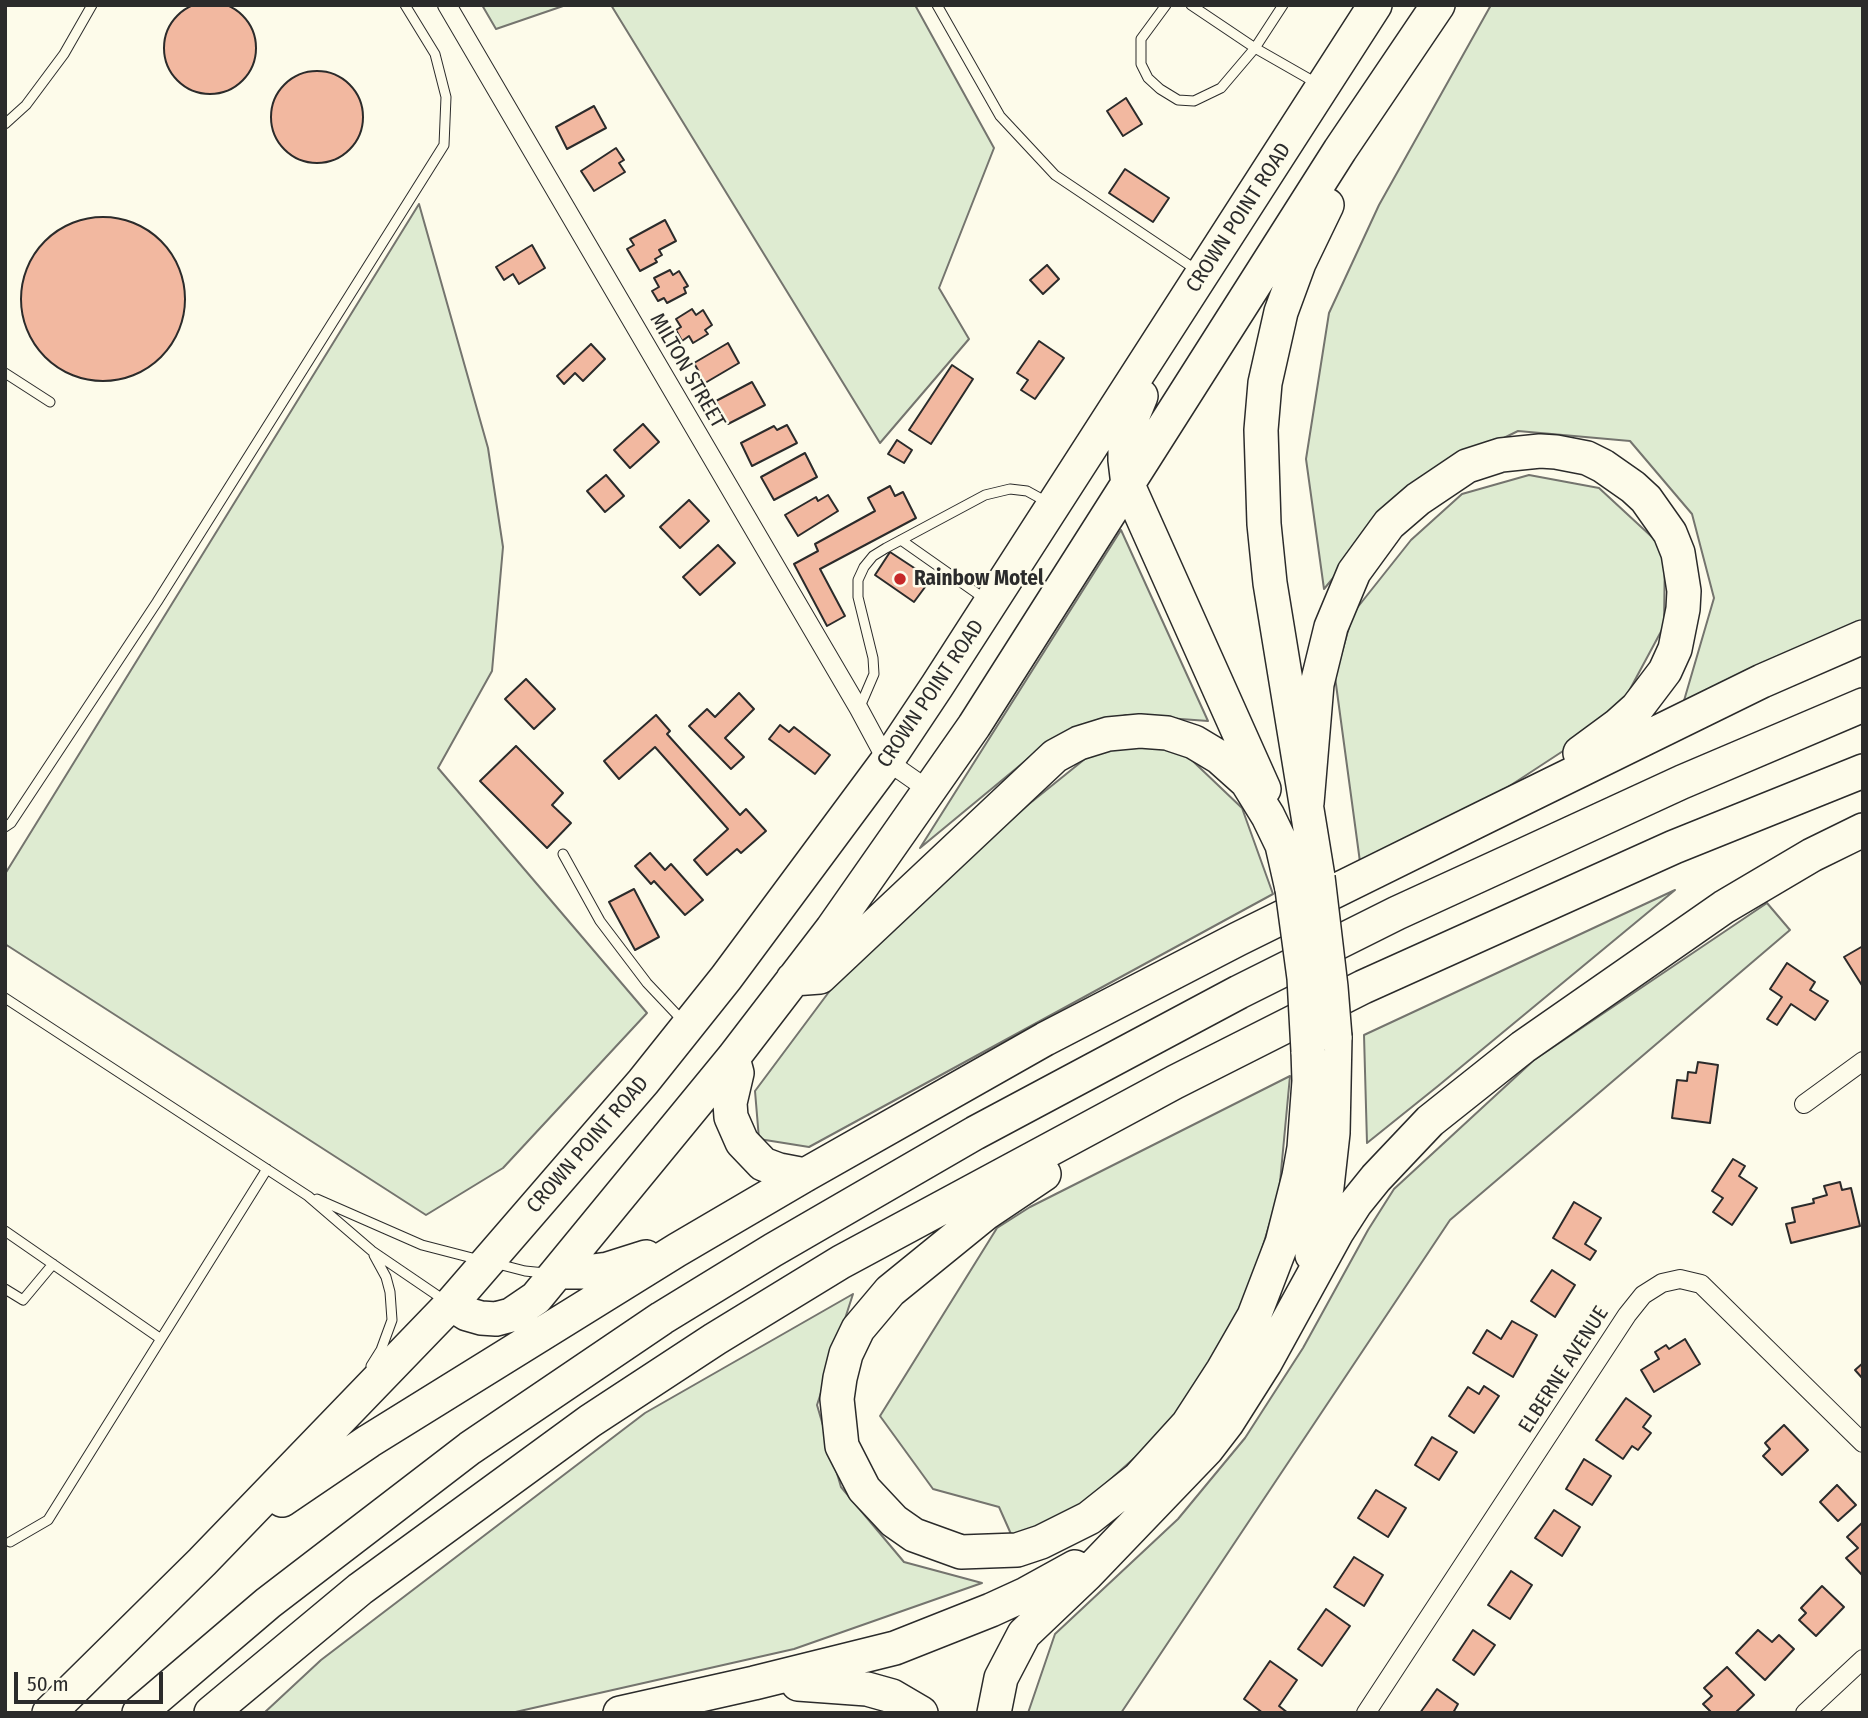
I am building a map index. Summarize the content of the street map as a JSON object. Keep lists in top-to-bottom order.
{
  "streets": {
    "highway": ["CROWN POINT ROAD"],
    "street": ["MILTON STREET", "ELBERNE AVENUE"]
  },
  "crossings": [
    ["CROWN POINT ROAD", "MILTON STREET"]
  ],
  "places": ["Rainbow Motel"],
  "scale_bar": "50 m"
}
